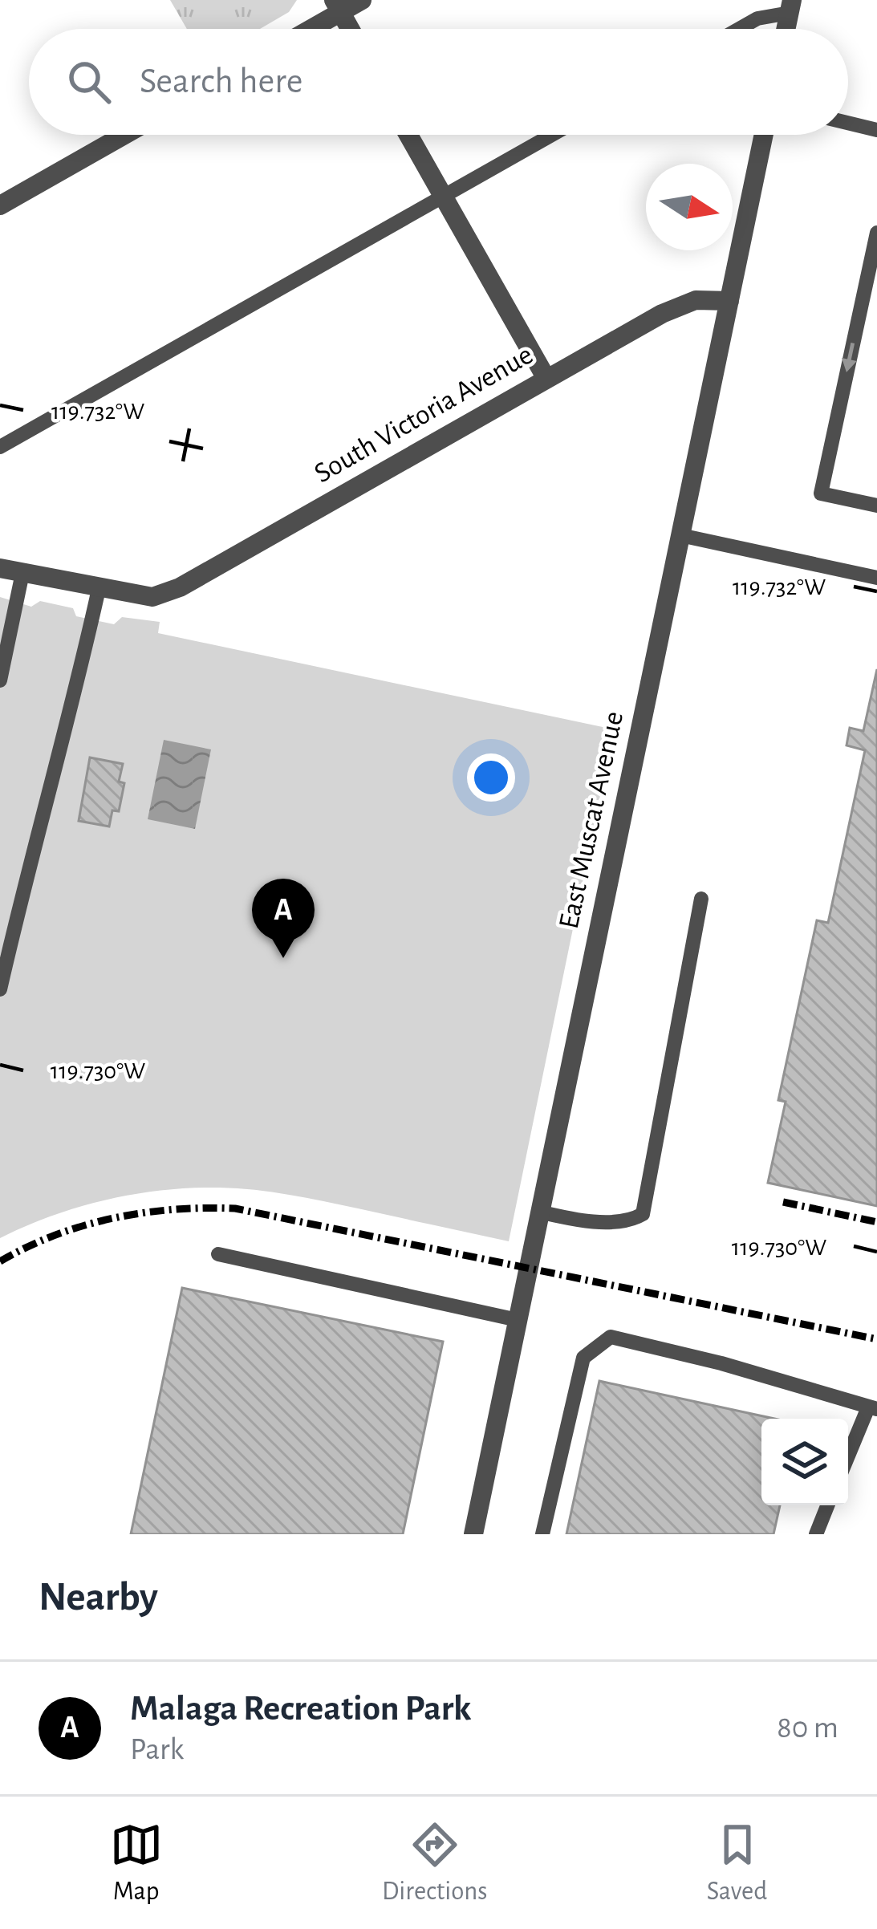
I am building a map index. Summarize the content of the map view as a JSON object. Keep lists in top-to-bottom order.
{
  "streets": {
    "street": ["South Victoria Avenue", "East Muscat Avenue"]
  },
  "crossings": [
    ["South Victoria Avenue", "East Muscat Avenue"]
  ],
  "north": "right",
  "page": {
    "search": "Search here",
    "pins": "A",
    "heading": "Nearby",
    "list": [
      {
        "mark": "A",
        "name": "Malaga Recreation Park",
        "note": "Park",
        "value": "80 m"
      }
    ],
    "nav": ["Map", "Directions", "Saved"]
  },
  "coordinates": ["119.732°W", "119.730°W"]
}
